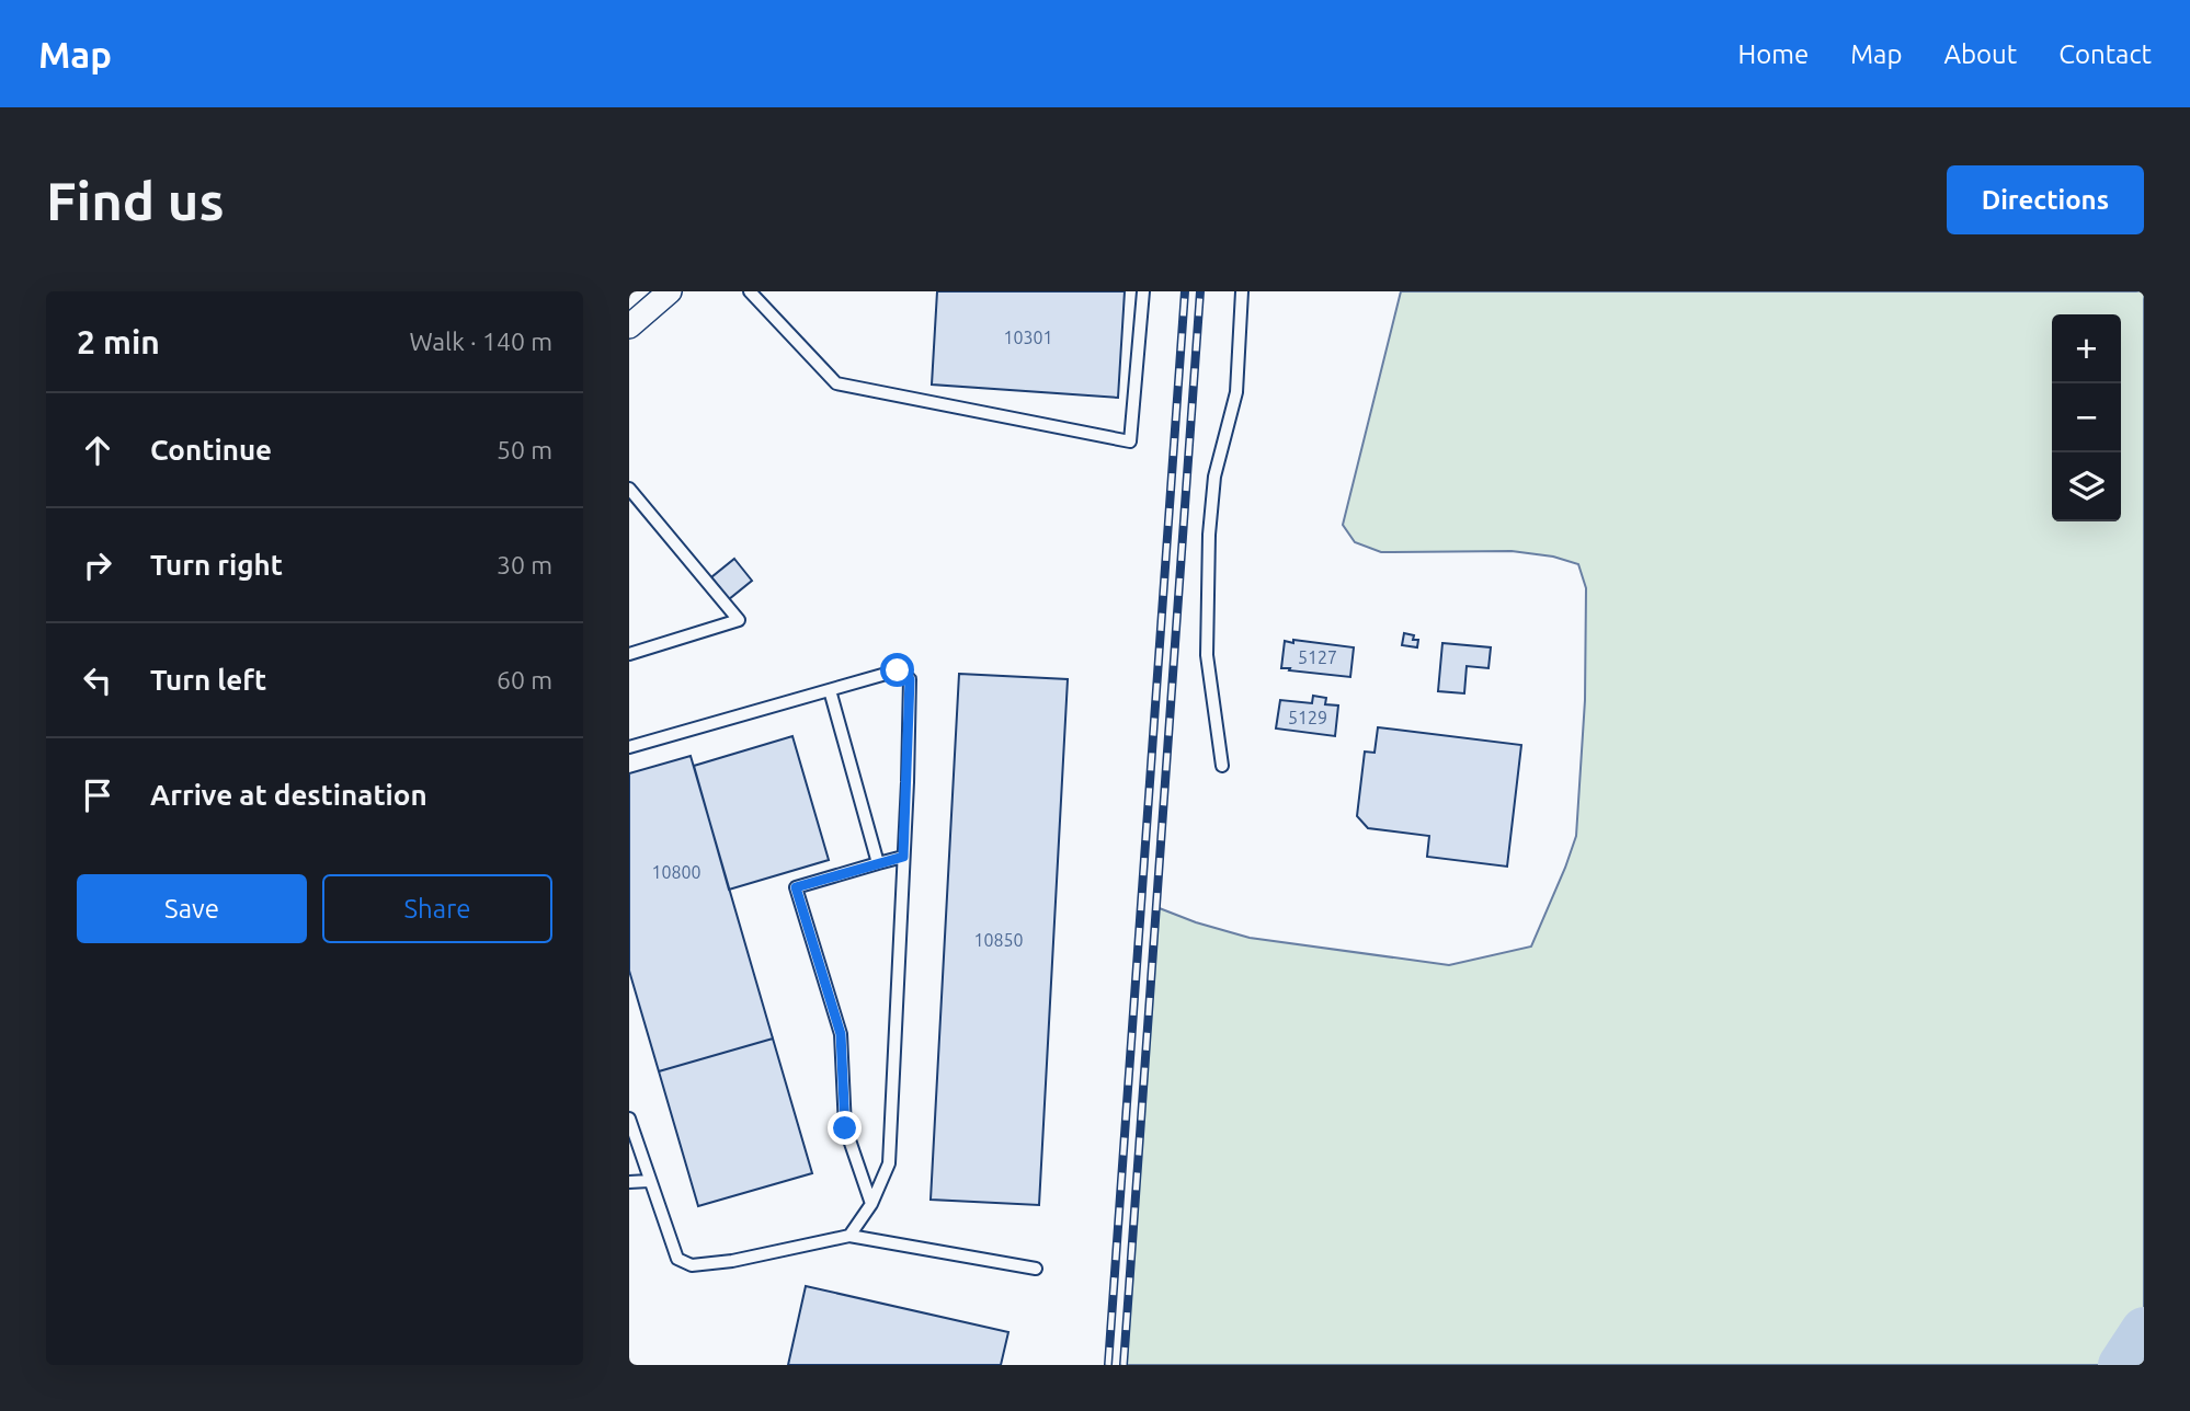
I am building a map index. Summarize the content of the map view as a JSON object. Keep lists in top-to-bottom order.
{
  "house_numbers": [
    "10301",
    "5127",
    "5129",
    "10800",
    "10850"
  ],
  "page": {
    "header": "Map",
    "nav": [
      "Home",
      "Map",
      "About",
      "Contact"
    ],
    "buttons": [
      "Directions",
      ["Save", "Share"]
    ],
    "title": "Find us",
    "heading": ["2 min", "Walk · 140 m"],
    "map_buttons": ["+", "−"],
    "list": [
      ["Continue", "50 m"],
      ["Turn right", "30 m"],
      ["Turn left", "60 m"],
      "Arrive at destination"
    ]
  }
}
